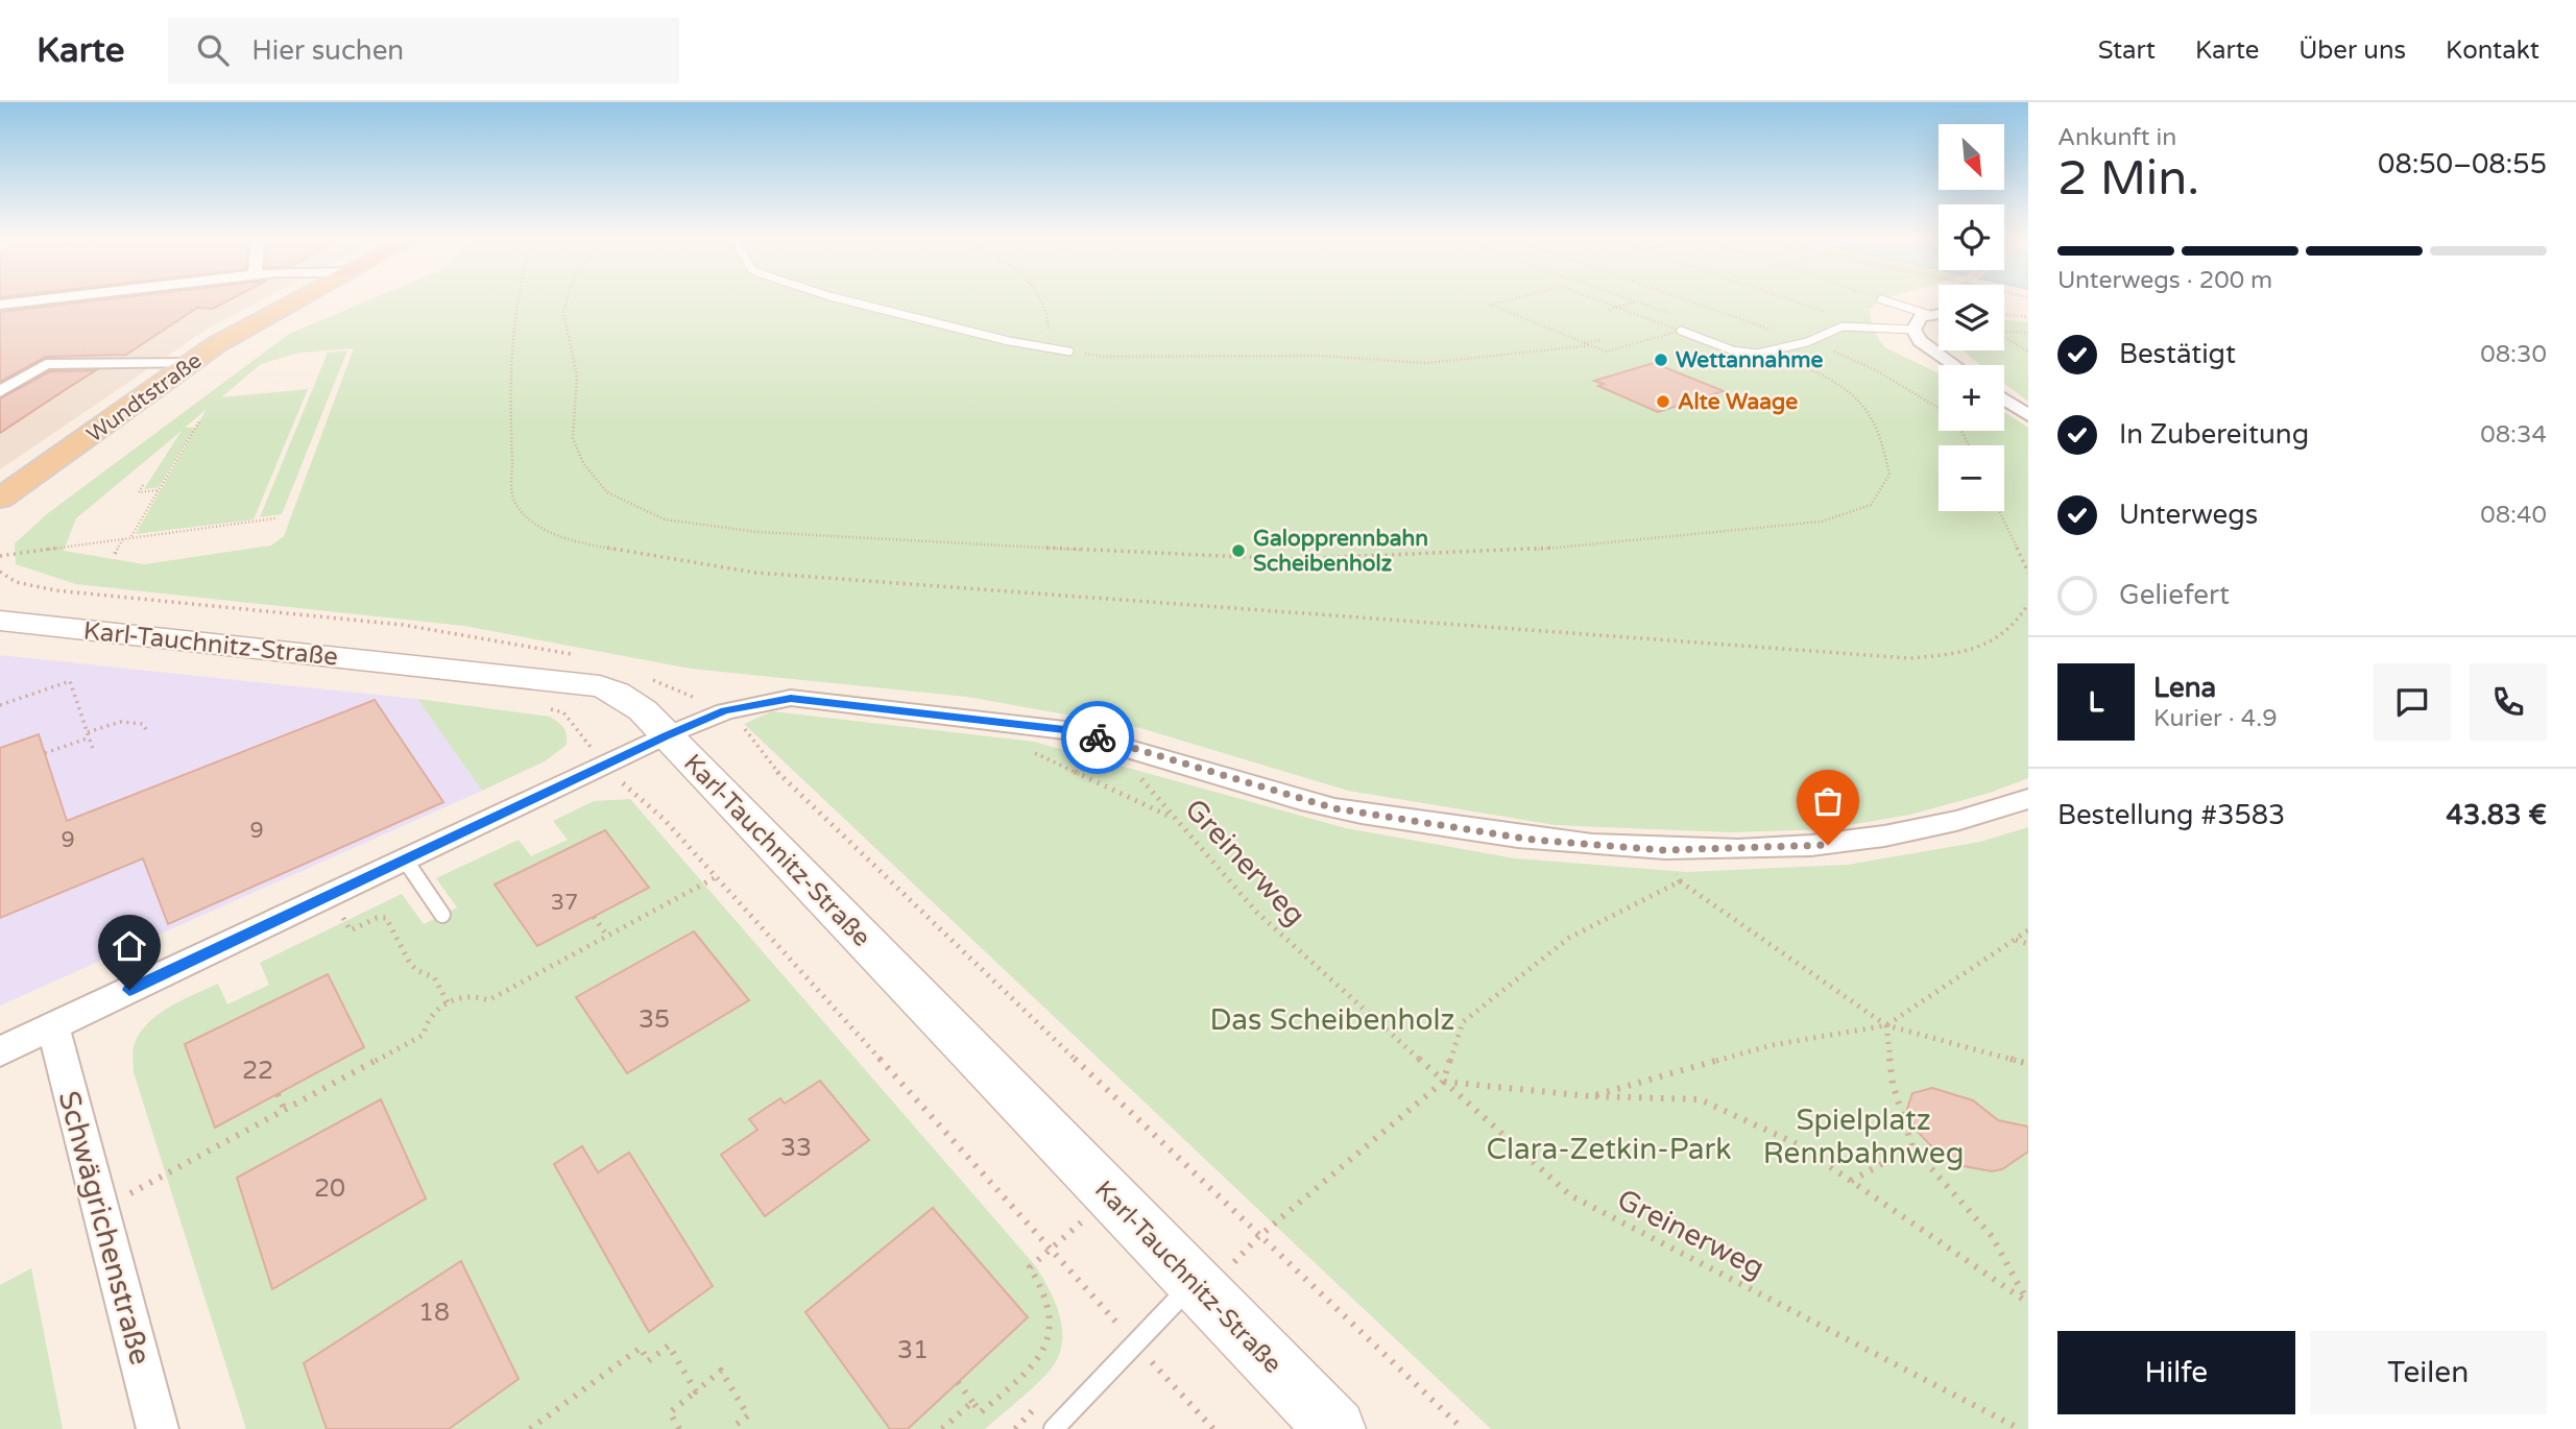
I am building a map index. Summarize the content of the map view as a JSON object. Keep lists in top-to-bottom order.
{
  "streets": {
    "main road": ["Wundtstraße", "Karl-Tauchnitz-Straße"],
    "street": ["Schwägrichenstraße"],
    "path": ["Greinerweg"]
  },
  "parks": ["Das Scheibenholz", "Spielplatz Rennbahnweg", "Clara-Zetkin-Park"],
  "places": ["Wettannahme", "Alte Waage", "Galopprennbahn Scheibenholz"],
  "house_numbers": [
    "9",
    "9",
    "37",
    "35",
    "22",
    "33",
    "20",
    "18",
    "31"
  ],
  "north": "bottom right",
  "page": {
    "header": "Karte",
    "search": "Hier suchen",
    "nav": [
      "Start",
      "Karte",
      "Über uns",
      "Kontakt"
    ],
    "heading": ["2 Min.", "Ankunft in", "08:50–08:55"],
    "panel": [
      "Lena",
      "Kurier · 4.9",
      "Bestellung #3583",
      "43.83 €"
    ],
    "map_buttons": ["+", "−"],
    "bar": "Unterwegs · 200 m",
    "list": [
      ["Bestätigt", "08:30"],
      ["In Zubereitung", "08:34"],
      ["Unterwegs", "08:40"],
      "Geliefert"
    ],
    "round": "L",
    "buttons": ["Hilfe", "Teilen"]
  }
}
